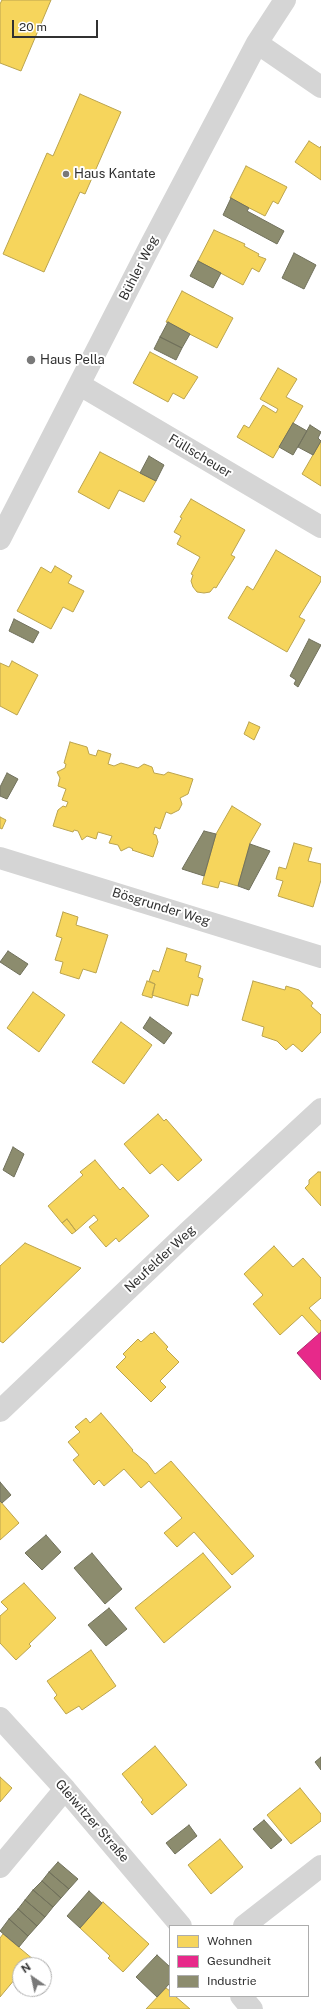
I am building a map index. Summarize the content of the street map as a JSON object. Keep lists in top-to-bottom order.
{
  "streets": {
    "street": [
      "Bühler Weg",
      "Füllscheuer",
      "Bösgrunder Weg",
      "Neufelder Weg",
      "Gleiwitzer Straße"
    ]
  },
  "crossings": [
    ["Bühler Weg", "Füllscheuer"]
  ],
  "places": ["Haus Kantate", "Haus Pella"],
  "legend": ["Wohnen", "Gesundheit", "Industrie"],
  "scale_bar": "20 m",
  "north": "top left"
}
